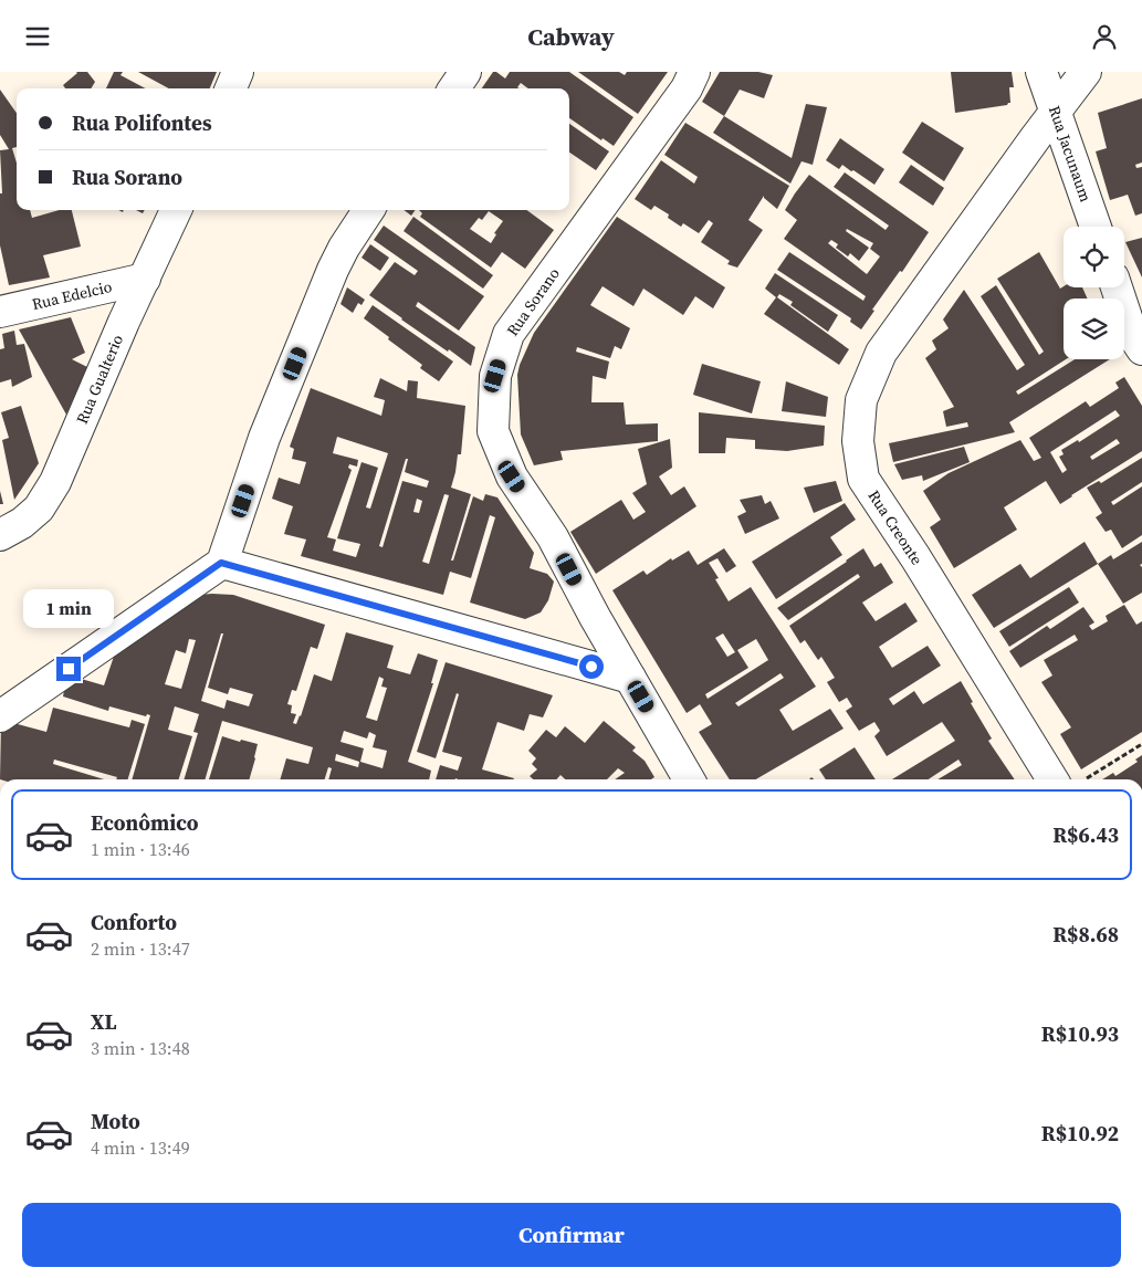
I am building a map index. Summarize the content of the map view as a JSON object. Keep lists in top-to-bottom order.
{
  "streets": {
    "street": [
      "Rua Jacunaum",
      "Rua Edelcio",
      "Rua Sorano",
      "Rua Gualterio",
      "Rua Creonte"
    ]
  },
  "crossings": [
    ["Rua Jacunaum", "Rua Creonte"],
    ["Rua Edelcio", "Rua Gualterio"]
  ],
  "page": {
    "header": "Cabway",
    "banner": ["Rua Polifontes", "Rua Sorano"],
    "bubble": "1 min",
    "list": [
      {
        "name": "Econômico",
        "note": "1 min · 13:46",
        "value": "R$6.43"
      },
      {
        "name": "Conforto",
        "note": "2 min · 13:47",
        "value": "R$8.68"
      },
      {
        "name": "XL",
        "note": "3 min · 13:48",
        "value": "R$10.93"
      },
      {
        "name": "Moto",
        "note": "4 min · 13:49",
        "value": "R$10.92"
      }
    ],
    "buttons": "Confirmar"
  }
}
